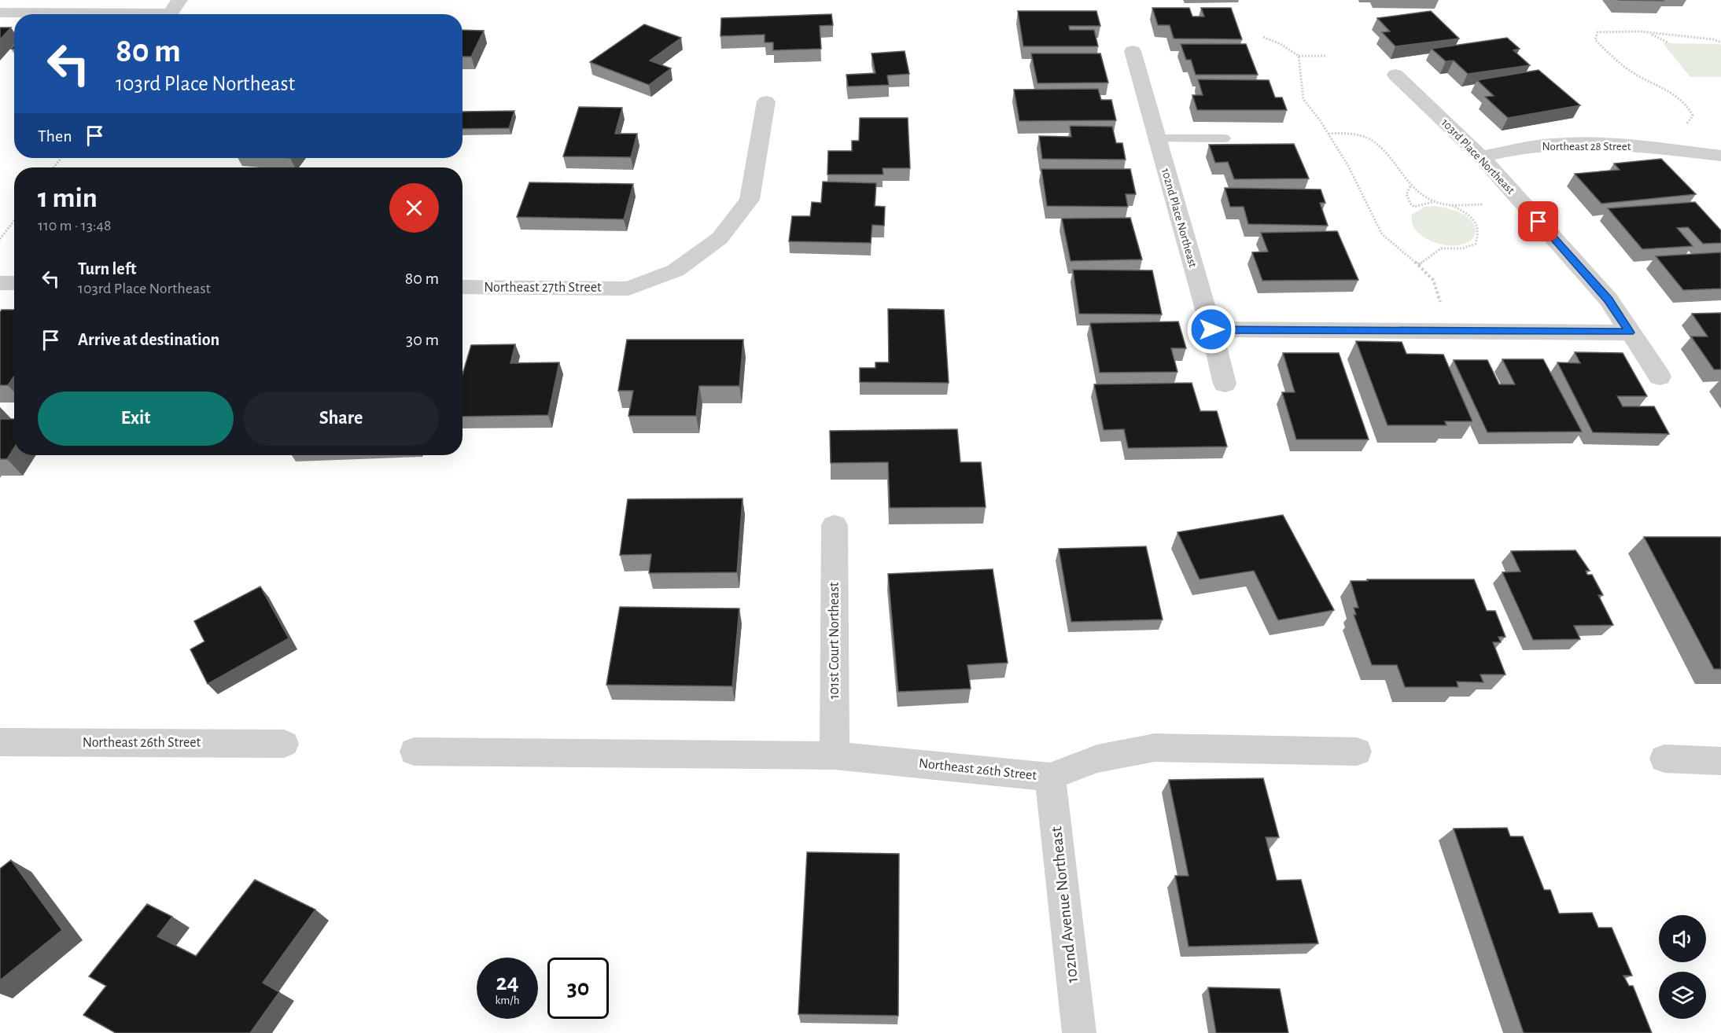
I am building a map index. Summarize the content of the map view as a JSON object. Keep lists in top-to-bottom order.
{
  "streets": {
    "street": [
      "Northeast 28 Street",
      "103rd Place Northeast",
      "102nd Place Northeast",
      "Northeast 27th Street",
      "101st Court Northeast",
      "Northeast 26th Street",
      "102nd Avenue Northeast"
    ]
  },
  "crossings": [
    ["Northeast 28 Street", "103rd Place Northeast"],
    ["101st Court Northeast", "Northeast 26th Street"],
    ["Northeast 26th Street", "102nd Avenue Northeast"]
  ],
  "page": {
    "turn": ["80 m", "103rd Place Northeast"],
    "then": "Then",
    "heading": ["1 min", "110 m · 13:48"],
    "list": [
      {
        "name": "Turn left",
        "note": "103rd Place Northeast",
        "value": "80 m"
      },
      {
        "name": "Arrive at destination",
        "value": "30 m"
      }
    ],
    "buttons": ["Exit", "Share"],
    "speed": "24 km/h",
    "limit": "30"
  }
}
